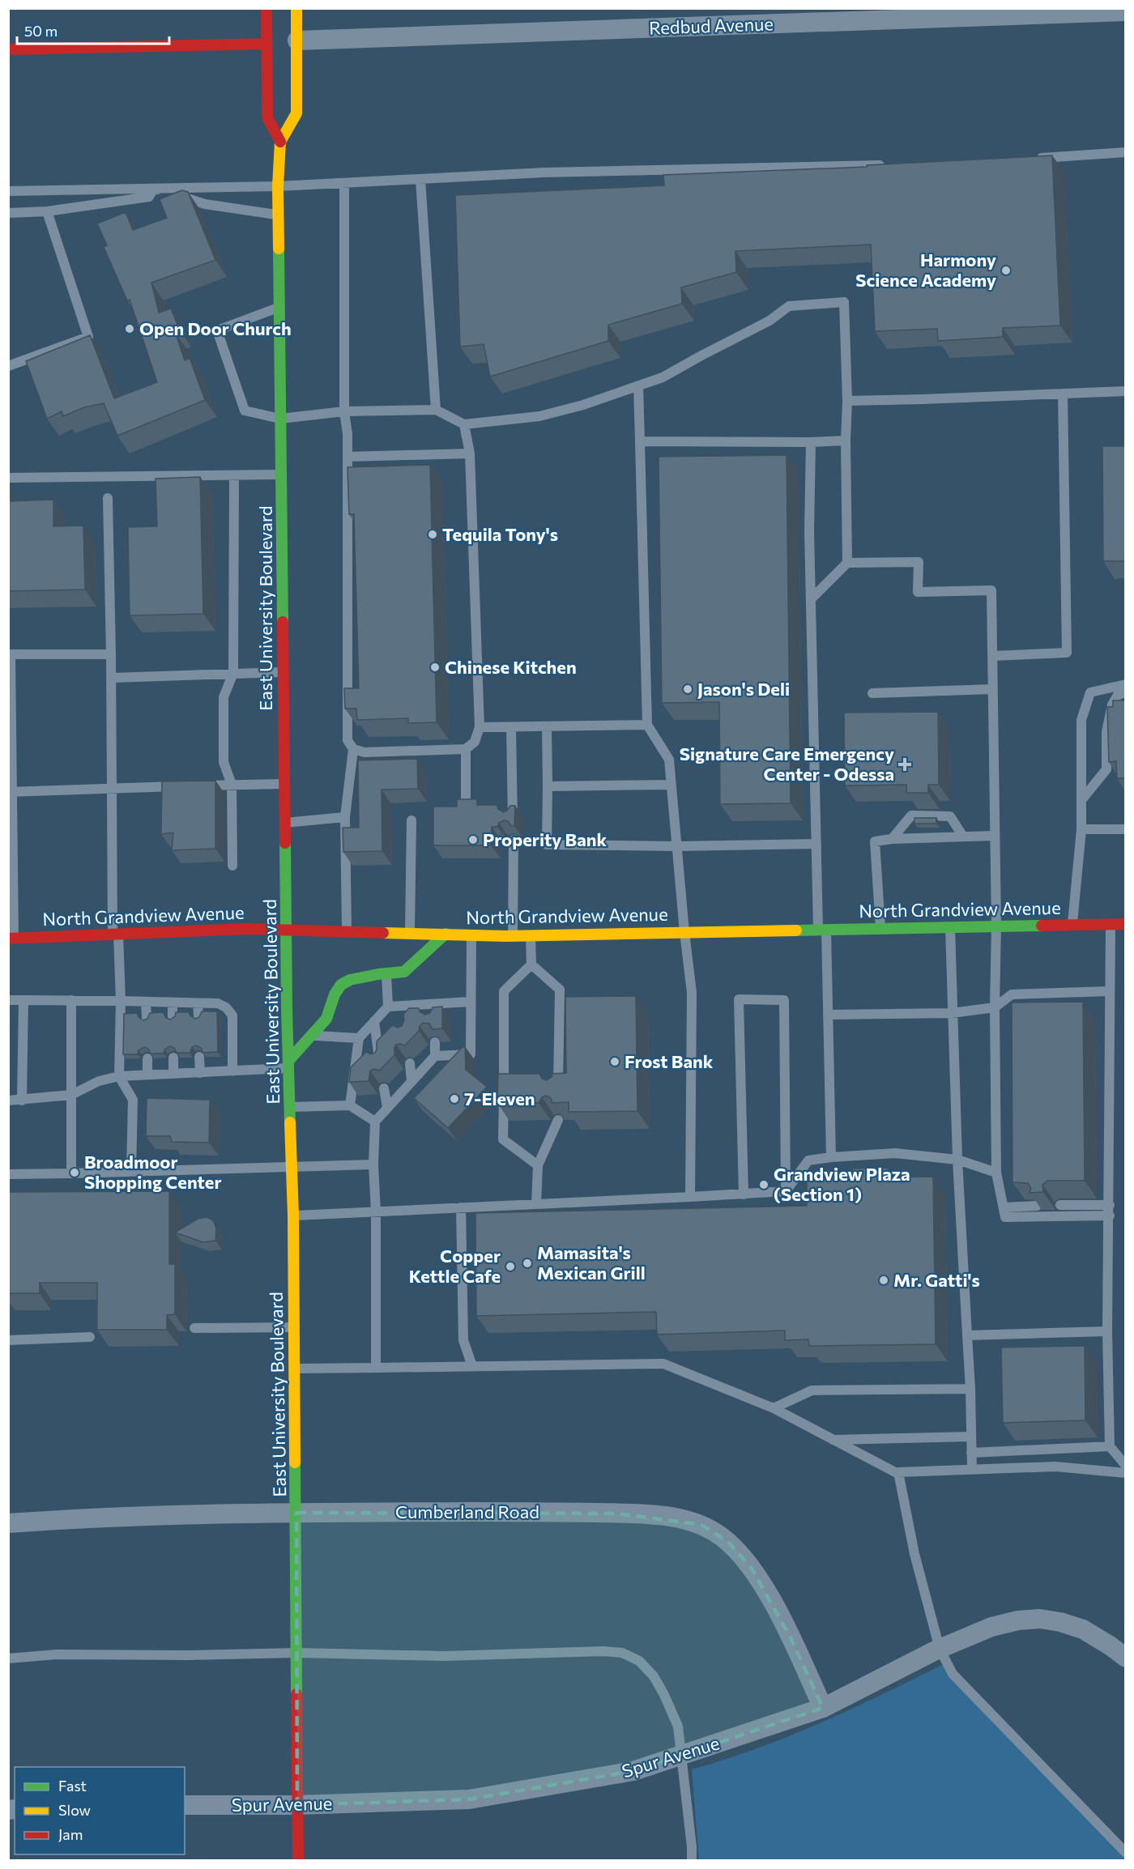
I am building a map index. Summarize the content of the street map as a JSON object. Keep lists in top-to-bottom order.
{
  "streets": {
    "main road": ["East University Boulevard", "North Grandview Avenue"],
    "street": ["Redbud Avenue", "Cumberland Road", "Spur Avenue"]
  },
  "crossings": [
    ["Redbud Avenue", "East University Boulevard"],
    ["East University Boulevard", "North Grandview Avenue"],
    ["East University Boulevard", "Cumberland Road"],
    ["East University Boulevard", "Spur Avenue"],
    ["Cumberland Road", "Spur Avenue"]
  ],
  "places": {
    "other": [
      "Harmony Science Academy",
      "Open Door Church",
      "Tequila Tony's",
      "Chinese Kitchen",
      "Jason's Deli",
      "Properity Bank",
      "Frost Bank",
      "7-Eleven",
      "Broadmoor Shopping Center",
      "Grandview Plaza (Section 1)",
      "Mamasita's Mexican Grill",
      "Copper Kettle Cafe",
      "Mr. Gatti's"
    ],
    "health": ["Signature Care Emergency Center - Odessa"]
  },
  "legend": ["Fast", "Slow", "Jam"],
  "scale_bar": "50 m"
}
